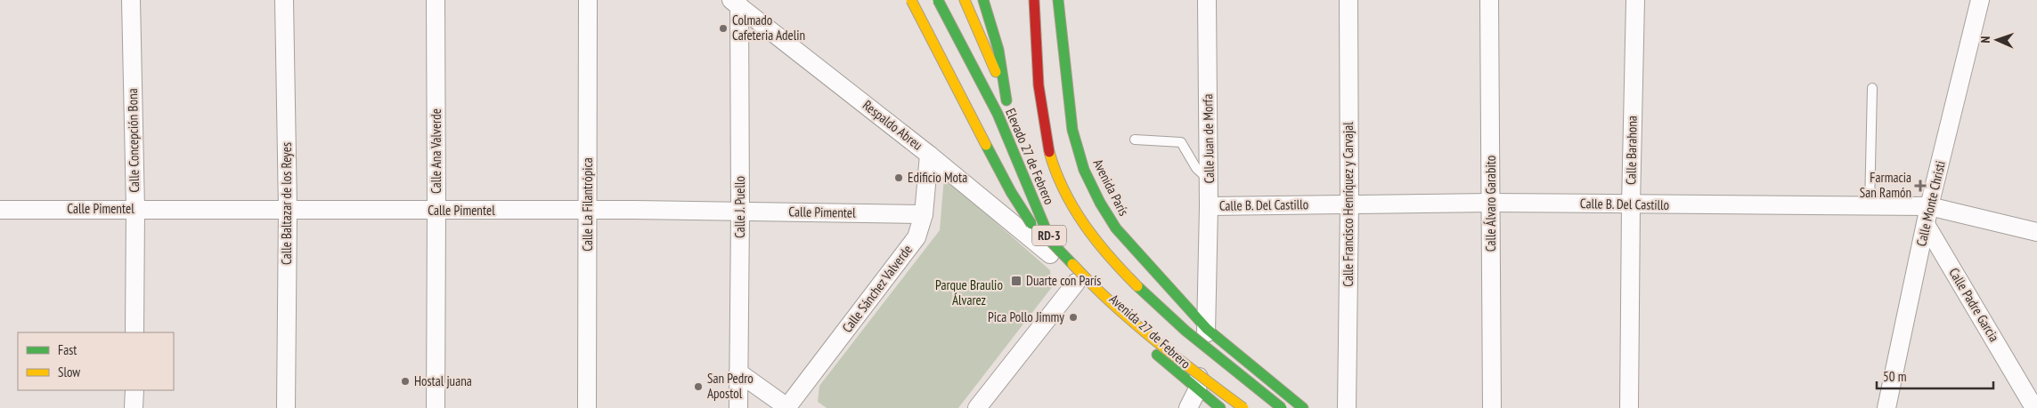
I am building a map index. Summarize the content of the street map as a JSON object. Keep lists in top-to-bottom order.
{
  "streets": {
    "main road": [
      "Elevado 27 de Febrero",
      "Avenida París",
      "RD-3",
      "Avenida 27 de Febrero"
    ],
    "street": [
      "Respaldo Abreu",
      "Calle Juan de Morfa",
      "Calle Concepción Bona",
      "Calle Barahona",
      "Calle Ana Valverde",
      "Calle Baltazar de los Reyes",
      "Calle Álvaro Garabito",
      "Calle Monte Christi",
      "Calle La Filantrópica",
      "Calle Francisco Henríquez y Carvajal",
      "Calle B. Del Castillo",
      "Calle J. Puello",
      "Calle Pimentel",
      "Calle Sánchez Valverde",
      "Calle Padre Garcia"
    ]
  },
  "crossings": [
    ["Respaldo Abreu", "Elevado 27 de Febrero"],
    ["Respaldo Abreu", "Calle J. Puello"],
    ["Respaldo Abreu", "Calle Sánchez Valverde"],
    ["Respaldo Abreu", "Avenida 27 de Febrero"],
    ["Calle Juan de Morfa", "Avenida París"],
    ["Calle Juan de Morfa", "Calle B. Del Castillo"],
    ["Calle Juan de Morfa", "Avenida 27 de Febrero"],
    ["Calle Concepción Bona", "Calle Pimentel"],
    ["Calle Barahona", "Calle B. Del Castillo"],
    ["Calle Ana Valverde", "Calle Pimentel"],
    ["Elevado 27 de Febrero", "Avenida 27 de Febrero"],
    ["Calle Baltazar de los Reyes", "Calle Pimentel"],
    ["Calle Álvaro Garabito", "Calle B. Del Castillo"],
    ["Calle Monte Christi", "Calle B. Del Castillo"],
    ["Calle Monte Christi", "Calle Padre Garcia"],
    ["Calle La Filantrópica", "Calle Pimentel"],
    ["Calle Francisco Henríquez y Carvajal", "Calle B. Del Castillo"],
    ["Calle J. Puello", "Calle Pimentel"],
    ["Calle Pimentel", "Calle Sánchez Valverde"]
  ],
  "parks": ["Parque Braulio Álvarez"],
  "places": {
    "other": [
      "Colmado Cafeteria Adelin",
      "Edificio Mota",
      "Pica Pollo Jimmy",
      "Hostal juana",
      "San Pedro Apostol"
    ],
    "health": ["Farmacia San Ramón"],
    "transit": ["Duarte con París"]
  },
  "legend": ["Fast", "Slow"],
  "scale_bar": "50 m",
  "north": "left"
}
